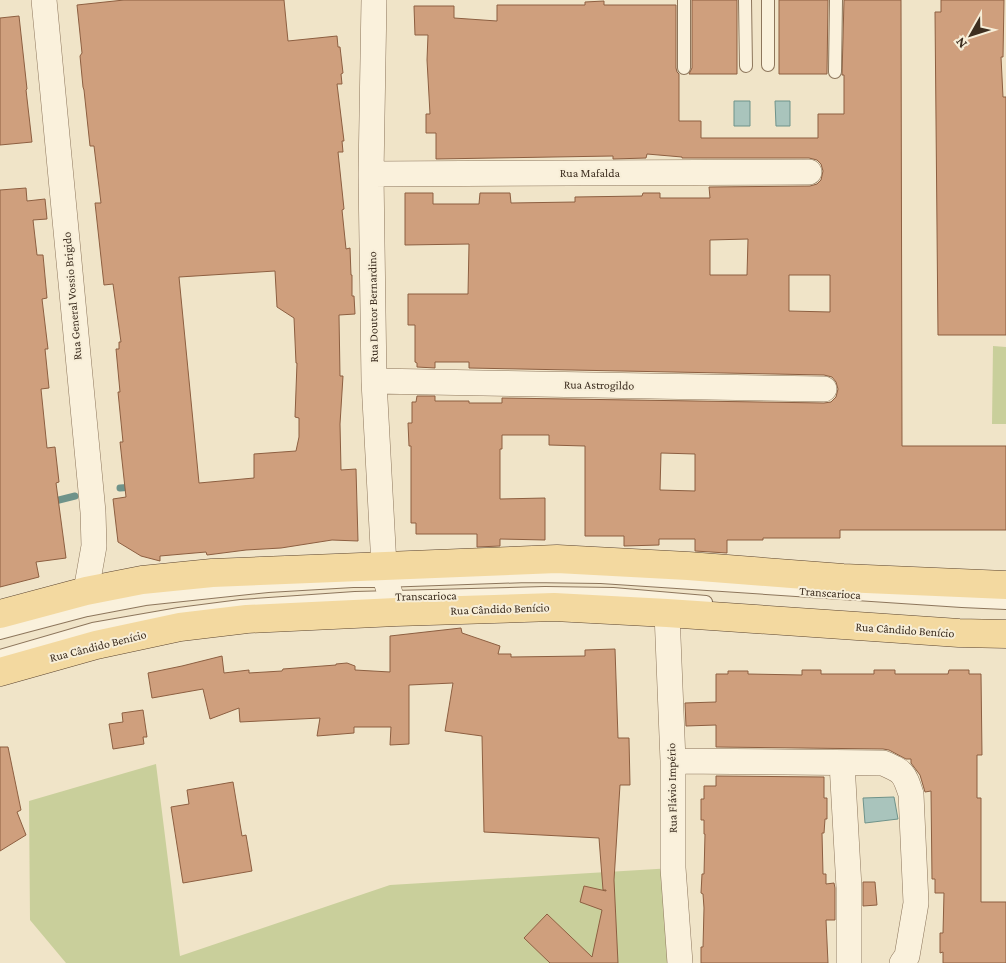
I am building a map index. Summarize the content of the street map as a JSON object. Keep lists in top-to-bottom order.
{
  "streets": {
    "main road": ["Rua Cândido Benício"],
    "street": [
      "Rua Mafalda",
      "Rua General Vossio Brigido",
      "Rua Doutor Bernardino",
      "Rua Astrogildo",
      "Rua Flávio Império"
    ],
    "lane": ["Transcarioca"]
  },
  "crossings": [
    ["Rua Mafalda", "Rua Doutor Bernardino"],
    ["Rua General Vossio Brigido", "Rua Cândido Benício"],
    ["Rua Doutor Bernardino", "Rua Astrogildo"],
    ["Rua Doutor Bernardino", "Transcarioca"],
    ["Rua Doutor Bernardino", "Rua Cândido Benício"],
    ["Transcarioca", "Rua Cândido Benício"],
    ["Rua Cândido Benício", "Rua Flávio Império"]
  ],
  "north": "bottom left"
}
